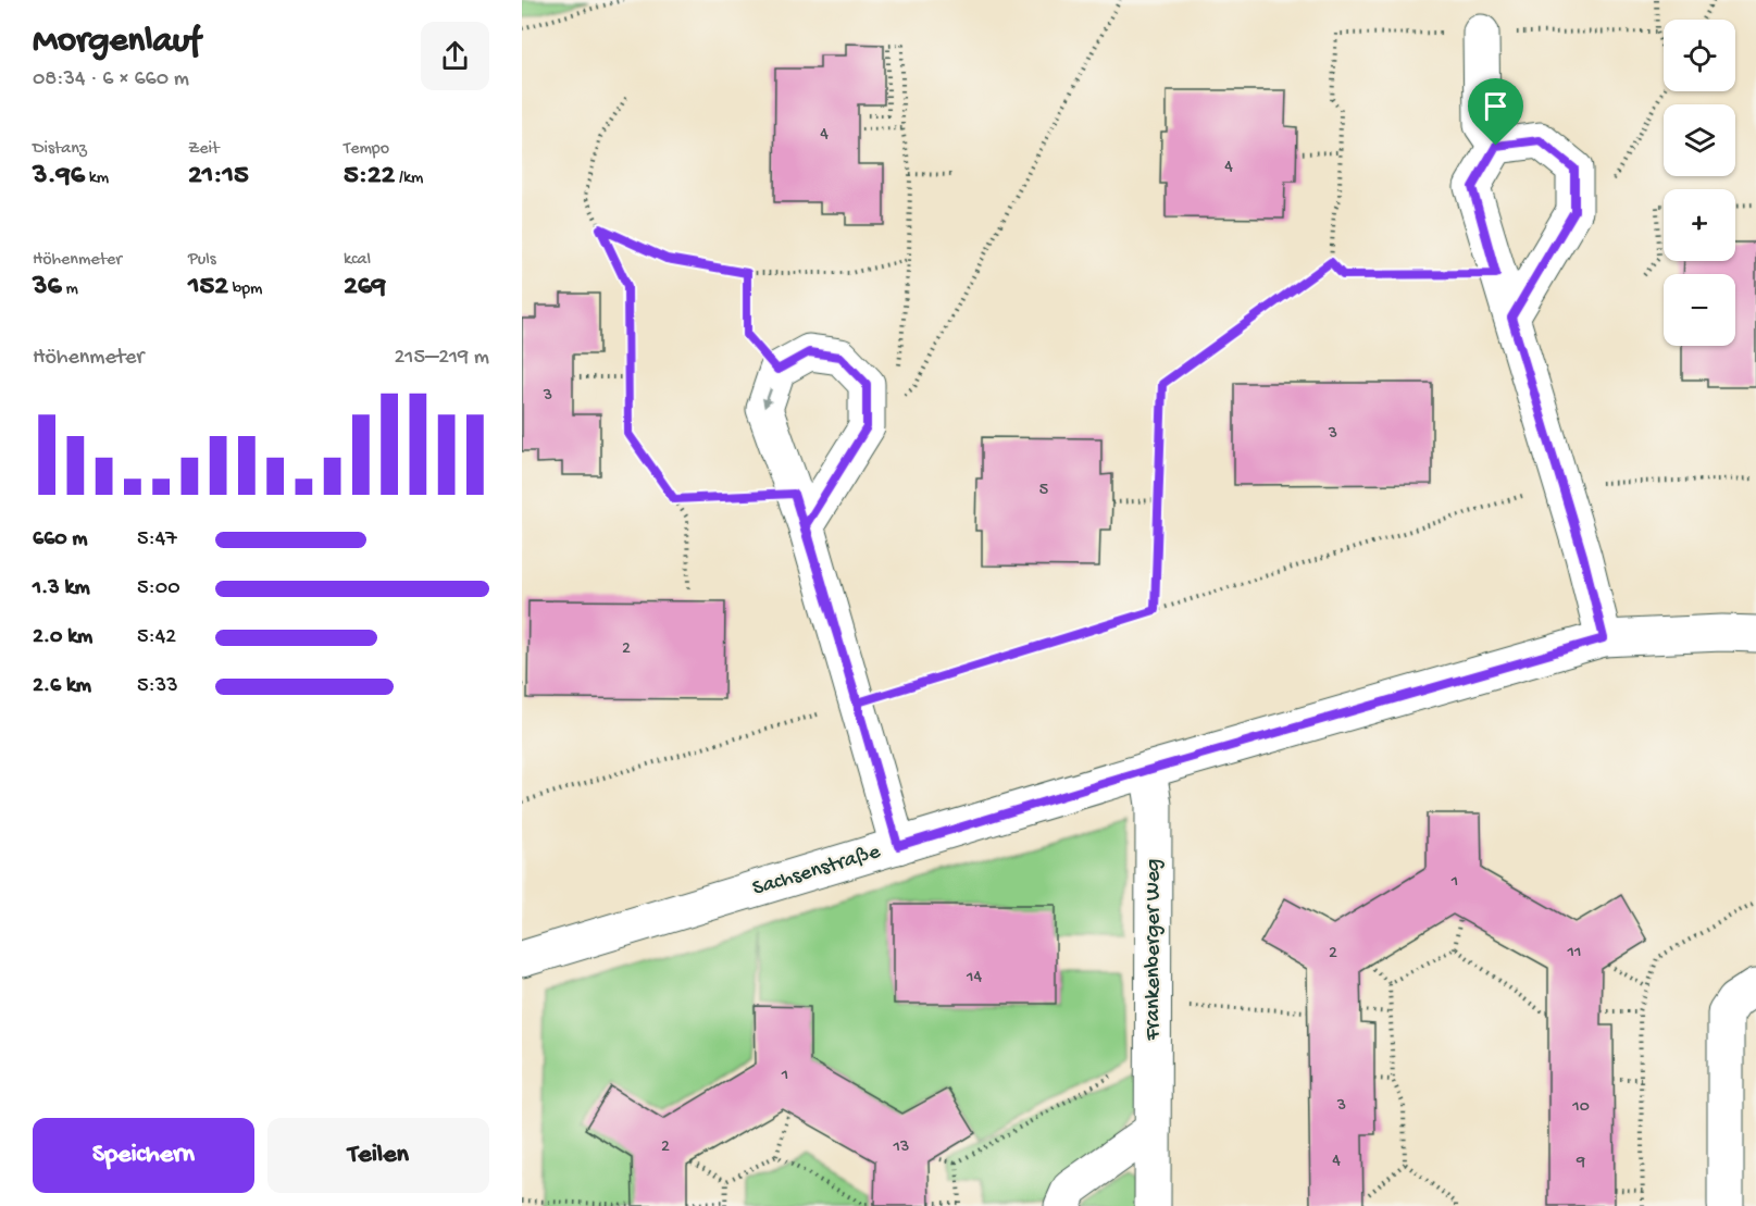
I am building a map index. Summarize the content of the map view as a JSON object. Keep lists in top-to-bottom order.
{
  "streets": {
    "street": ["Sachsenstraße", "Frankenberger Weg"]
  },
  "crossings": [
    ["Sachsenstraße", "Frankenberger Weg"]
  ],
  "house_numbers": [
    "4",
    "4",
    "3",
    "3",
    "5",
    "2",
    "1",
    "11",
    "2",
    "14",
    "1",
    "3",
    "10",
    "2",
    "13",
    "4",
    "9"
  ],
  "page": {
    "heading": ["Morgenlauf", "08:34 · 6 × 660 m"],
    "map_buttons": ["+", "−"],
    "stats": [
      ["Distanz", "3.96 km"],
      ["Zeit", "21:15"],
      ["Tempo", "5:22 /km"],
      ["Höhenmeter", "36 m"],
      ["Puls", "152 bpm"],
      ["kcal", "269"]
    ],
    "chart": ["Höhenmeter", "215–219 m"],
    "list": [
      {
        "name": "660 m",
        "note": "5:47"
      },
      {
        "name": "1.3 km",
        "note": "5:00"
      },
      {
        "name": "2.0 km",
        "note": "5:42"
      },
      {
        "name": "2.6 km",
        "note": "5:33"
      }
    ],
    "buttons": ["Speichern", "Teilen"]
  }
}
